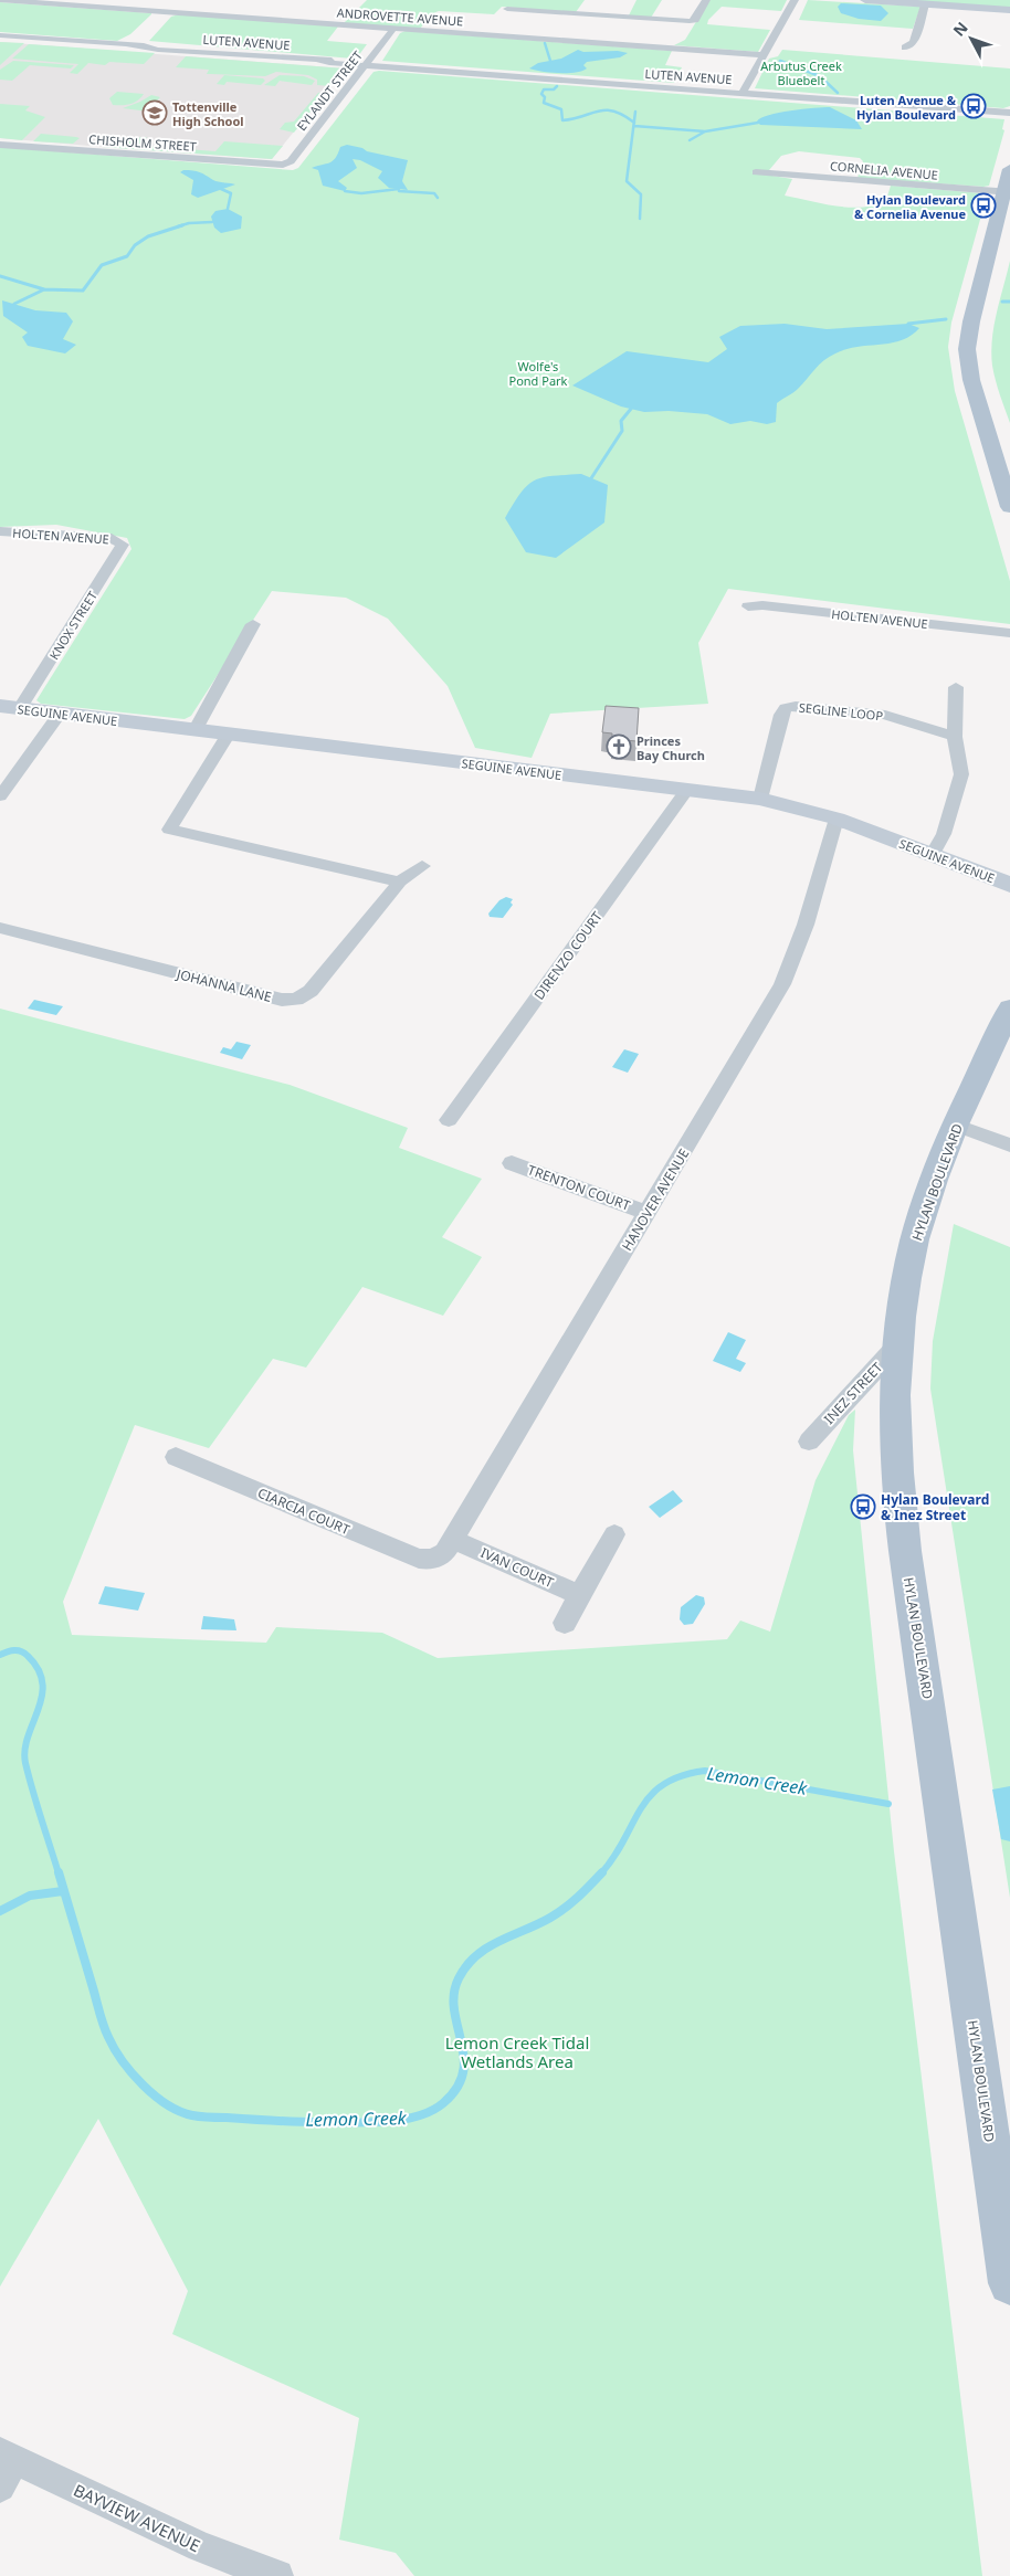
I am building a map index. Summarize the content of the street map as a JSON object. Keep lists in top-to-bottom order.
{
  "streets": {
    "main road": ["HYLAN BOULEVARD"],
    "street": [
      "ANDROVETTE AVENUE",
      "LUTEN AVENUE",
      "EYLANDT STREET",
      "CHISHOLM STREET",
      "CORNELIA AVENUE",
      "HOLTEN AVENUE",
      "KNOX STREET",
      "SEGLINE LOOP",
      "SEGUINE AVENUE",
      "DIRENZO COURT",
      "JOHANNA LANE",
      "TRENTON COURT",
      "HANOVER AVENUE",
      "INEZ STREET",
      "CIARCIA COURT",
      "IVAN COURT",
      "BAYVIEW AVENUE"
    ]
  },
  "crossings": [
    ["ANDROVETTE AVENUE", "EYLANDT STREET"],
    ["LUTEN AVENUE", "EYLANDT STREET"],
    ["EYLANDT STREET", "CHISHOLM STREET"],
    ["HOLTEN AVENUE", "KNOX STREET"],
    ["KNOX STREET", "SEGUINE AVENUE"],
    ["SEGLINE LOOP", "SEGUINE AVENUE"],
    ["SEGUINE AVENUE", "DIRENZO COURT"],
    ["SEGUINE AVENUE", "HANOVER AVENUE"],
    ["HYLAN BOULEVARD", "INEZ STREET"],
    ["TRENTON COURT", "HANOVER AVENUE"],
    ["HANOVER AVENUE", "CIARCIA COURT"],
    ["HANOVER AVENUE", "IVAN COURT"]
  ],
  "water": ["Lemon Creek"],
  "parks": ["Arbutus Creek Bluebelt", "Wolfe's Pond Park", "Lemon Creek Tidal Wetlands Area"],
  "places": {
    "bus stop": ["Luten Avenue & Hylan Boulevard", "Hylan Boulevard & Cornelia Avenue", "Hylan Boulevard & Inez Street"],
    "school or university": ["Tottenville High School"],
    "church": ["Princes Bay Church"]
  },
  "north": "top left"
}
